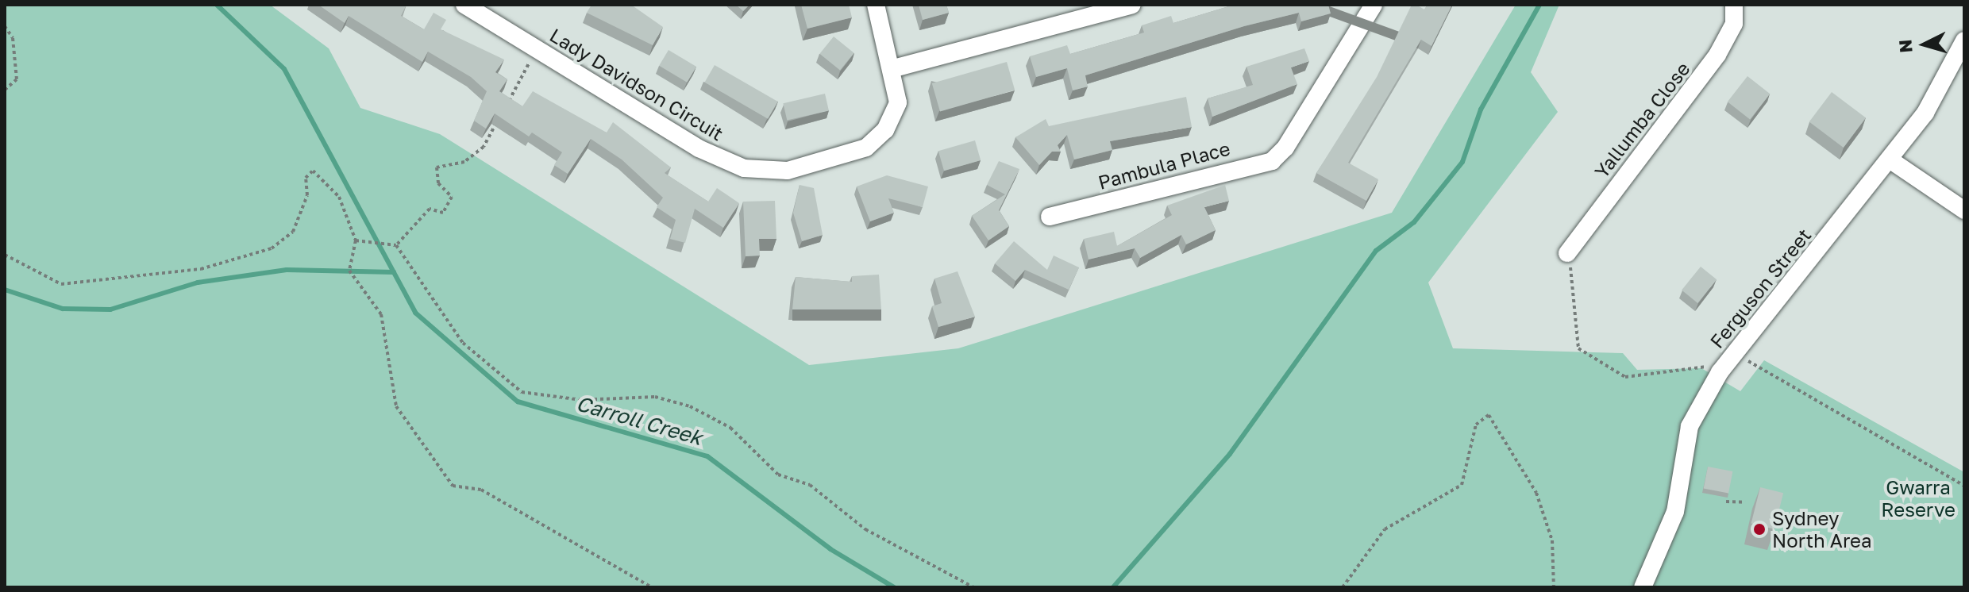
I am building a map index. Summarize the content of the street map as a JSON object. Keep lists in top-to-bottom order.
{
  "streets": {
    "street": [
      "Lady Davidson Circuit",
      "Yallumba Close",
      "Pambula Place",
      "Ferguson Street"
    ]
  },
  "water": ["Carroll Creek"],
  "parks": ["Gwarra Reserve"],
  "places": ["Sydney North Area"],
  "north": "left"
}
